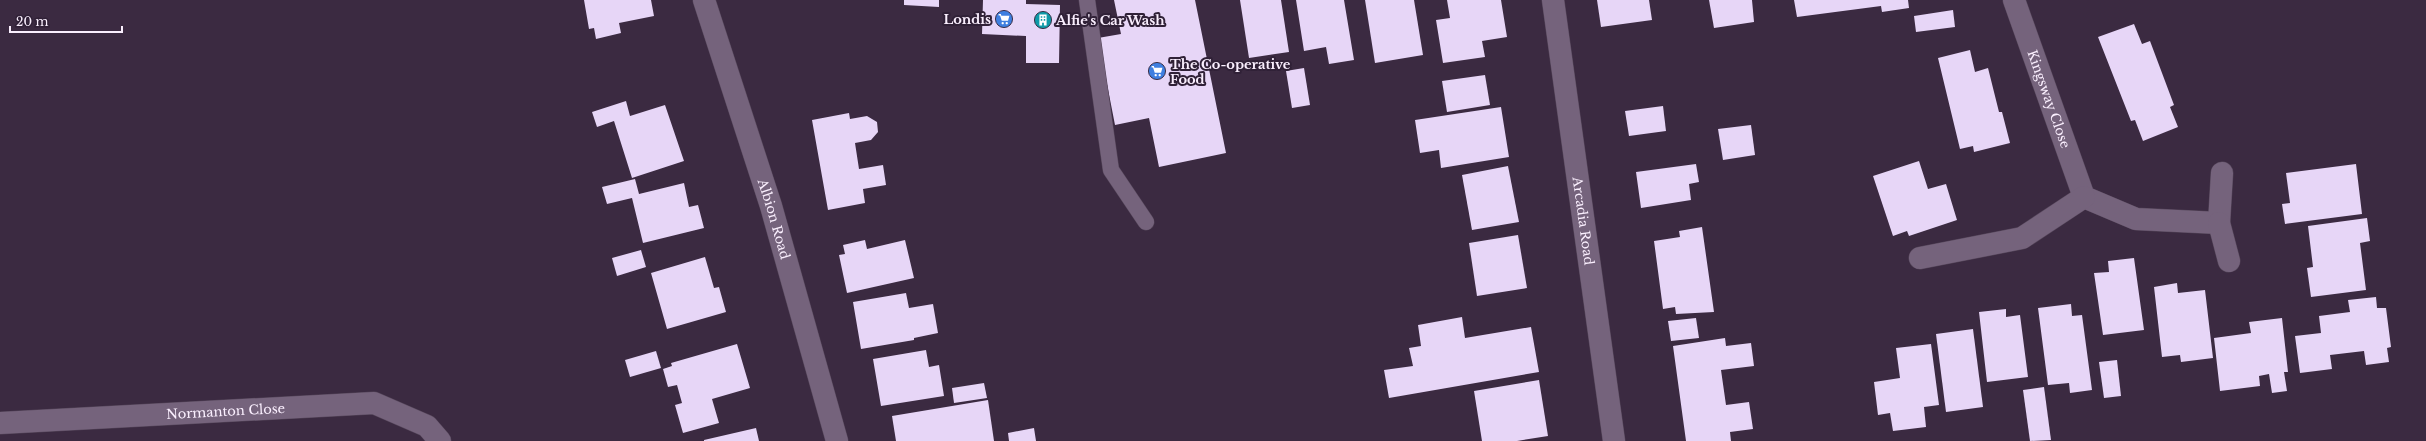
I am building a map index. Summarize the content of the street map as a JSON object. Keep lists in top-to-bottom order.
{
  "streets": {
    "street": [
      "Kingsway Close",
      "Albion Road",
      "Arcadia Road",
      "Normanton Close"
    ]
  },
  "places": {
    "supermarket": ["Londis", "The Co-operative Food"],
    "building": ["Alfie's Car Wash"]
  },
  "scale_bar": "20 m"
}
